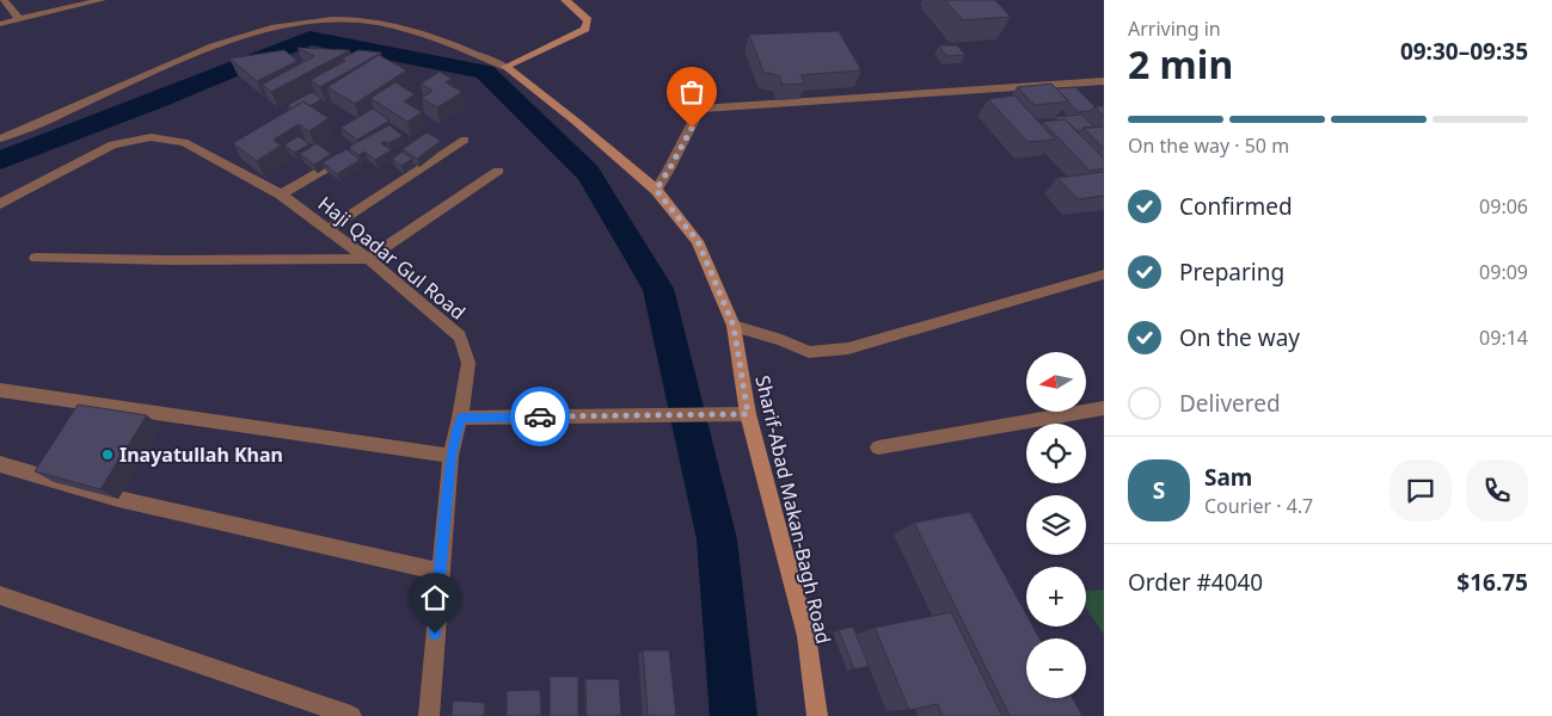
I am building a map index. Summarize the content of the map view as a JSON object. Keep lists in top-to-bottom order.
{
  "streets": {
    "street": ["Haji Qadar Gul Road", "Sharif-Abad Makan-Bagh Road"]
  },
  "places": ["Inayatullah Khan"],
  "north": "left",
  "page": {
    "heading": ["2 min", "Arriving in", "09:30–09:35"],
    "panel": [
      "Sam",
      "Courier · 4.7",
      "Order #4040",
      "$16.75"
    ],
    "bar": "On the way · 50 m",
    "list": [
      ["Confirmed", "09:06"],
      ["Preparing", "09:09"],
      ["On the way", "09:14"],
      "Delivered"
    ],
    "map_buttons": ["+", "−"],
    "round": "S"
  }
}
